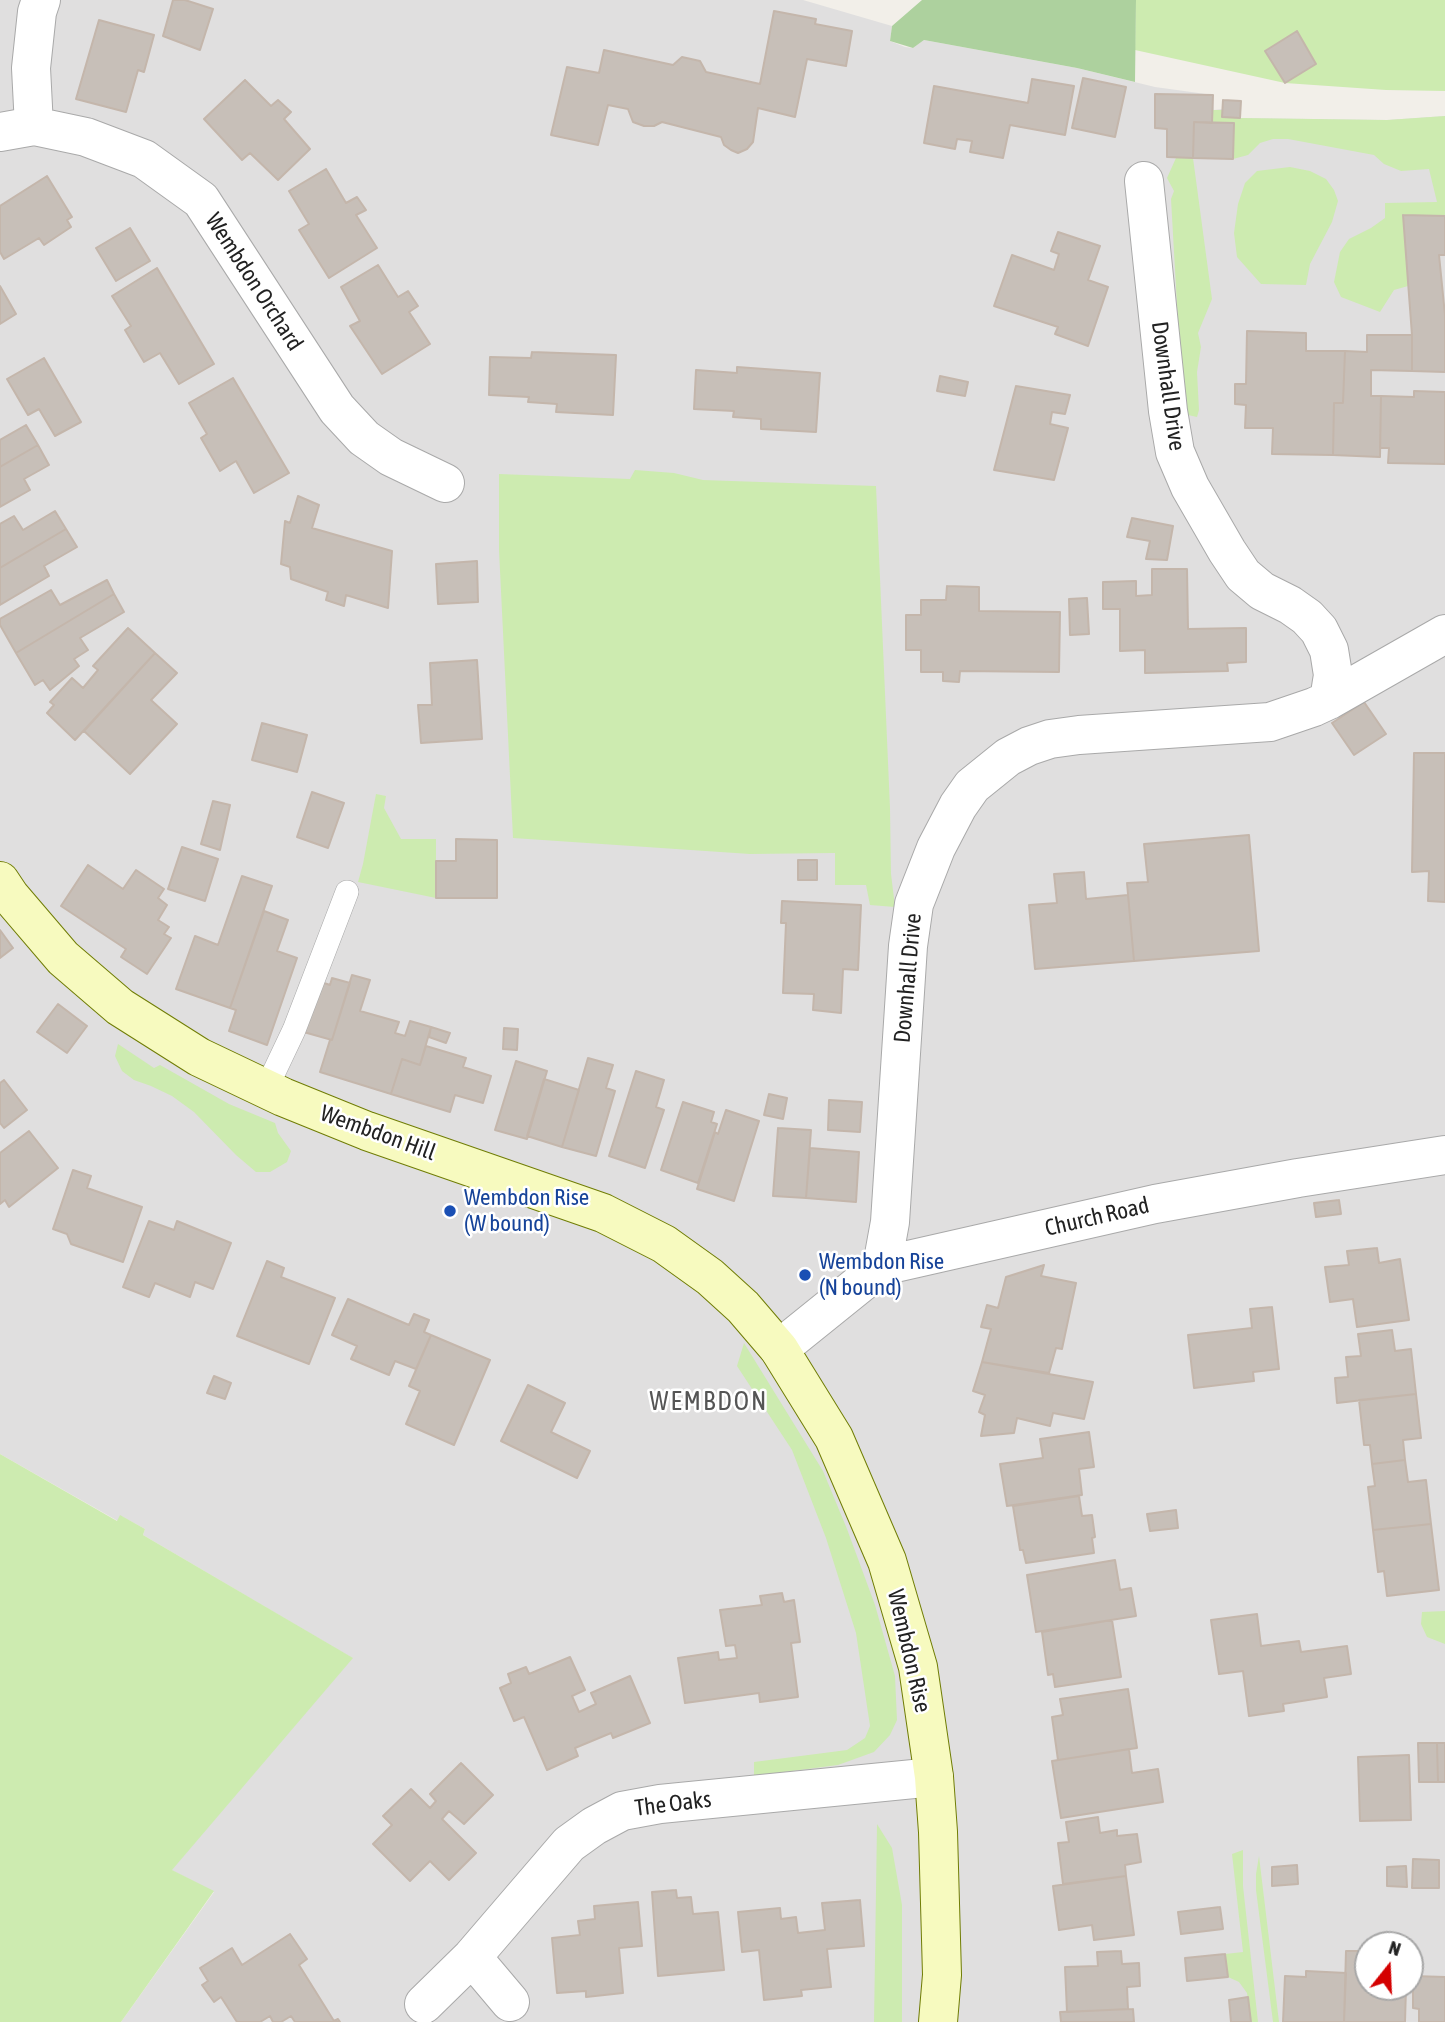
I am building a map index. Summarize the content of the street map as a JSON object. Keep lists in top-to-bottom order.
{
  "streets": {
    "main road": ["Wembdon Hill", "Wembdon Rise"],
    "street": [
      "Wembdon Orchard",
      "Downhall Drive",
      "Church Road",
      "The Oaks"
    ]
  },
  "crossings": [
    ["Downhall Drive", "Church Road"],
    ["Wembdon Hill", "Church Road"],
    ["Wembdon Hill", "Wembdon Rise"],
    ["Church Road", "Wembdon Rise"],
    ["Wembdon Rise", "The Oaks"]
  ],
  "districts": ["WEMBDON"],
  "places": ["Wembdon Rise (W bound)", "Wembdon Rise (N bound)"],
  "north": "top"
}
